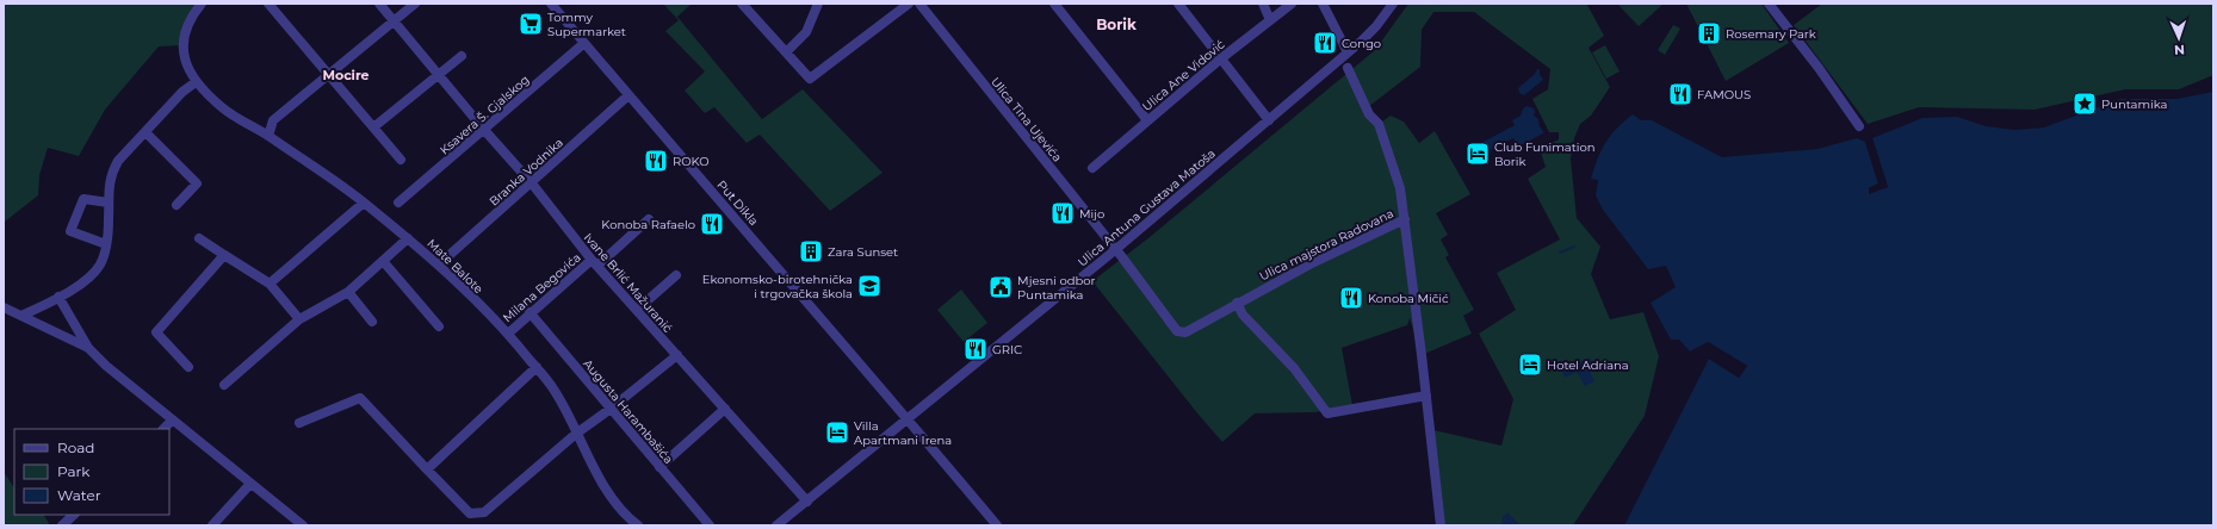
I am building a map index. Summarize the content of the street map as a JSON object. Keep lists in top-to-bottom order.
{
  "streets": {
    "street": [
      "Ulica Ane Vidović",
      "Ksavera Š. Gjalskog",
      "Ulica Tina Ujevića",
      "Branka Vodnika",
      "Put Dikla",
      "Ulica Antuna Gustava Matoša",
      "Ulica majstora Radovana",
      "Mate Balote",
      "Ivane Brlić Mažuranić",
      "Milana Begovića",
      "Augusta Harambašića"
    ]
  },
  "crossings": [
    ["Ksavera Š. Gjalskog", "Put Dikla"],
    ["Ksavera Š. Gjalskog", "Ivane Brlić Mažuranić"],
    ["Ulica Tina Ujevića", "Ulica Antuna Gustava Matoša"],
    ["Ulica Tina Ujevića", "Ulica majstora Radovana"],
    ["Branka Vodnika", "Put Dikla"],
    ["Branka Vodnika", "Mate Balote"],
    ["Branka Vodnika", "Ivane Brlić Mažuranić"],
    ["Put Dikla", "Ulica Antuna Gustava Matoša"],
    ["Ulica Antuna Gustava Matoša", "Ulica majstora Radovana"],
    ["Ulica Antuna Gustava Matoša", "Ivane Brlić Mažuranić"],
    ["Mate Balote", "Milana Begovića"],
    ["Ivane Brlić Mažuranić", "Milana Begovića"],
    ["Milana Begovića", "Augusta Harambašića"]
  ],
  "districts": ["Borik", "Mocire"],
  "places": {
    "supermarket": ["Tommy Supermarket"],
    "building": ["Rosemary Park", "Zara Sunset"],
    "restaurant": [
      "Congo",
      "FAMOUS",
      "ROKO",
      "Mijo",
      "Konoba Rafaelo",
      "Konoba Mičić",
      "GRIC"
    ],
    "place": ["Puntamika"],
    "hotel": ["Club Funimation Borik", "Hotel Adriana", "Villa Apartmani Irena"],
    "school or university": ["Ekonomsko-birotehnička i trgovačka škola"],
    "public building": ["Mjesni odbor Puntamika"]
  },
  "legend": ["Road", "Park", "Water"],
  "north": "bottom"
}
